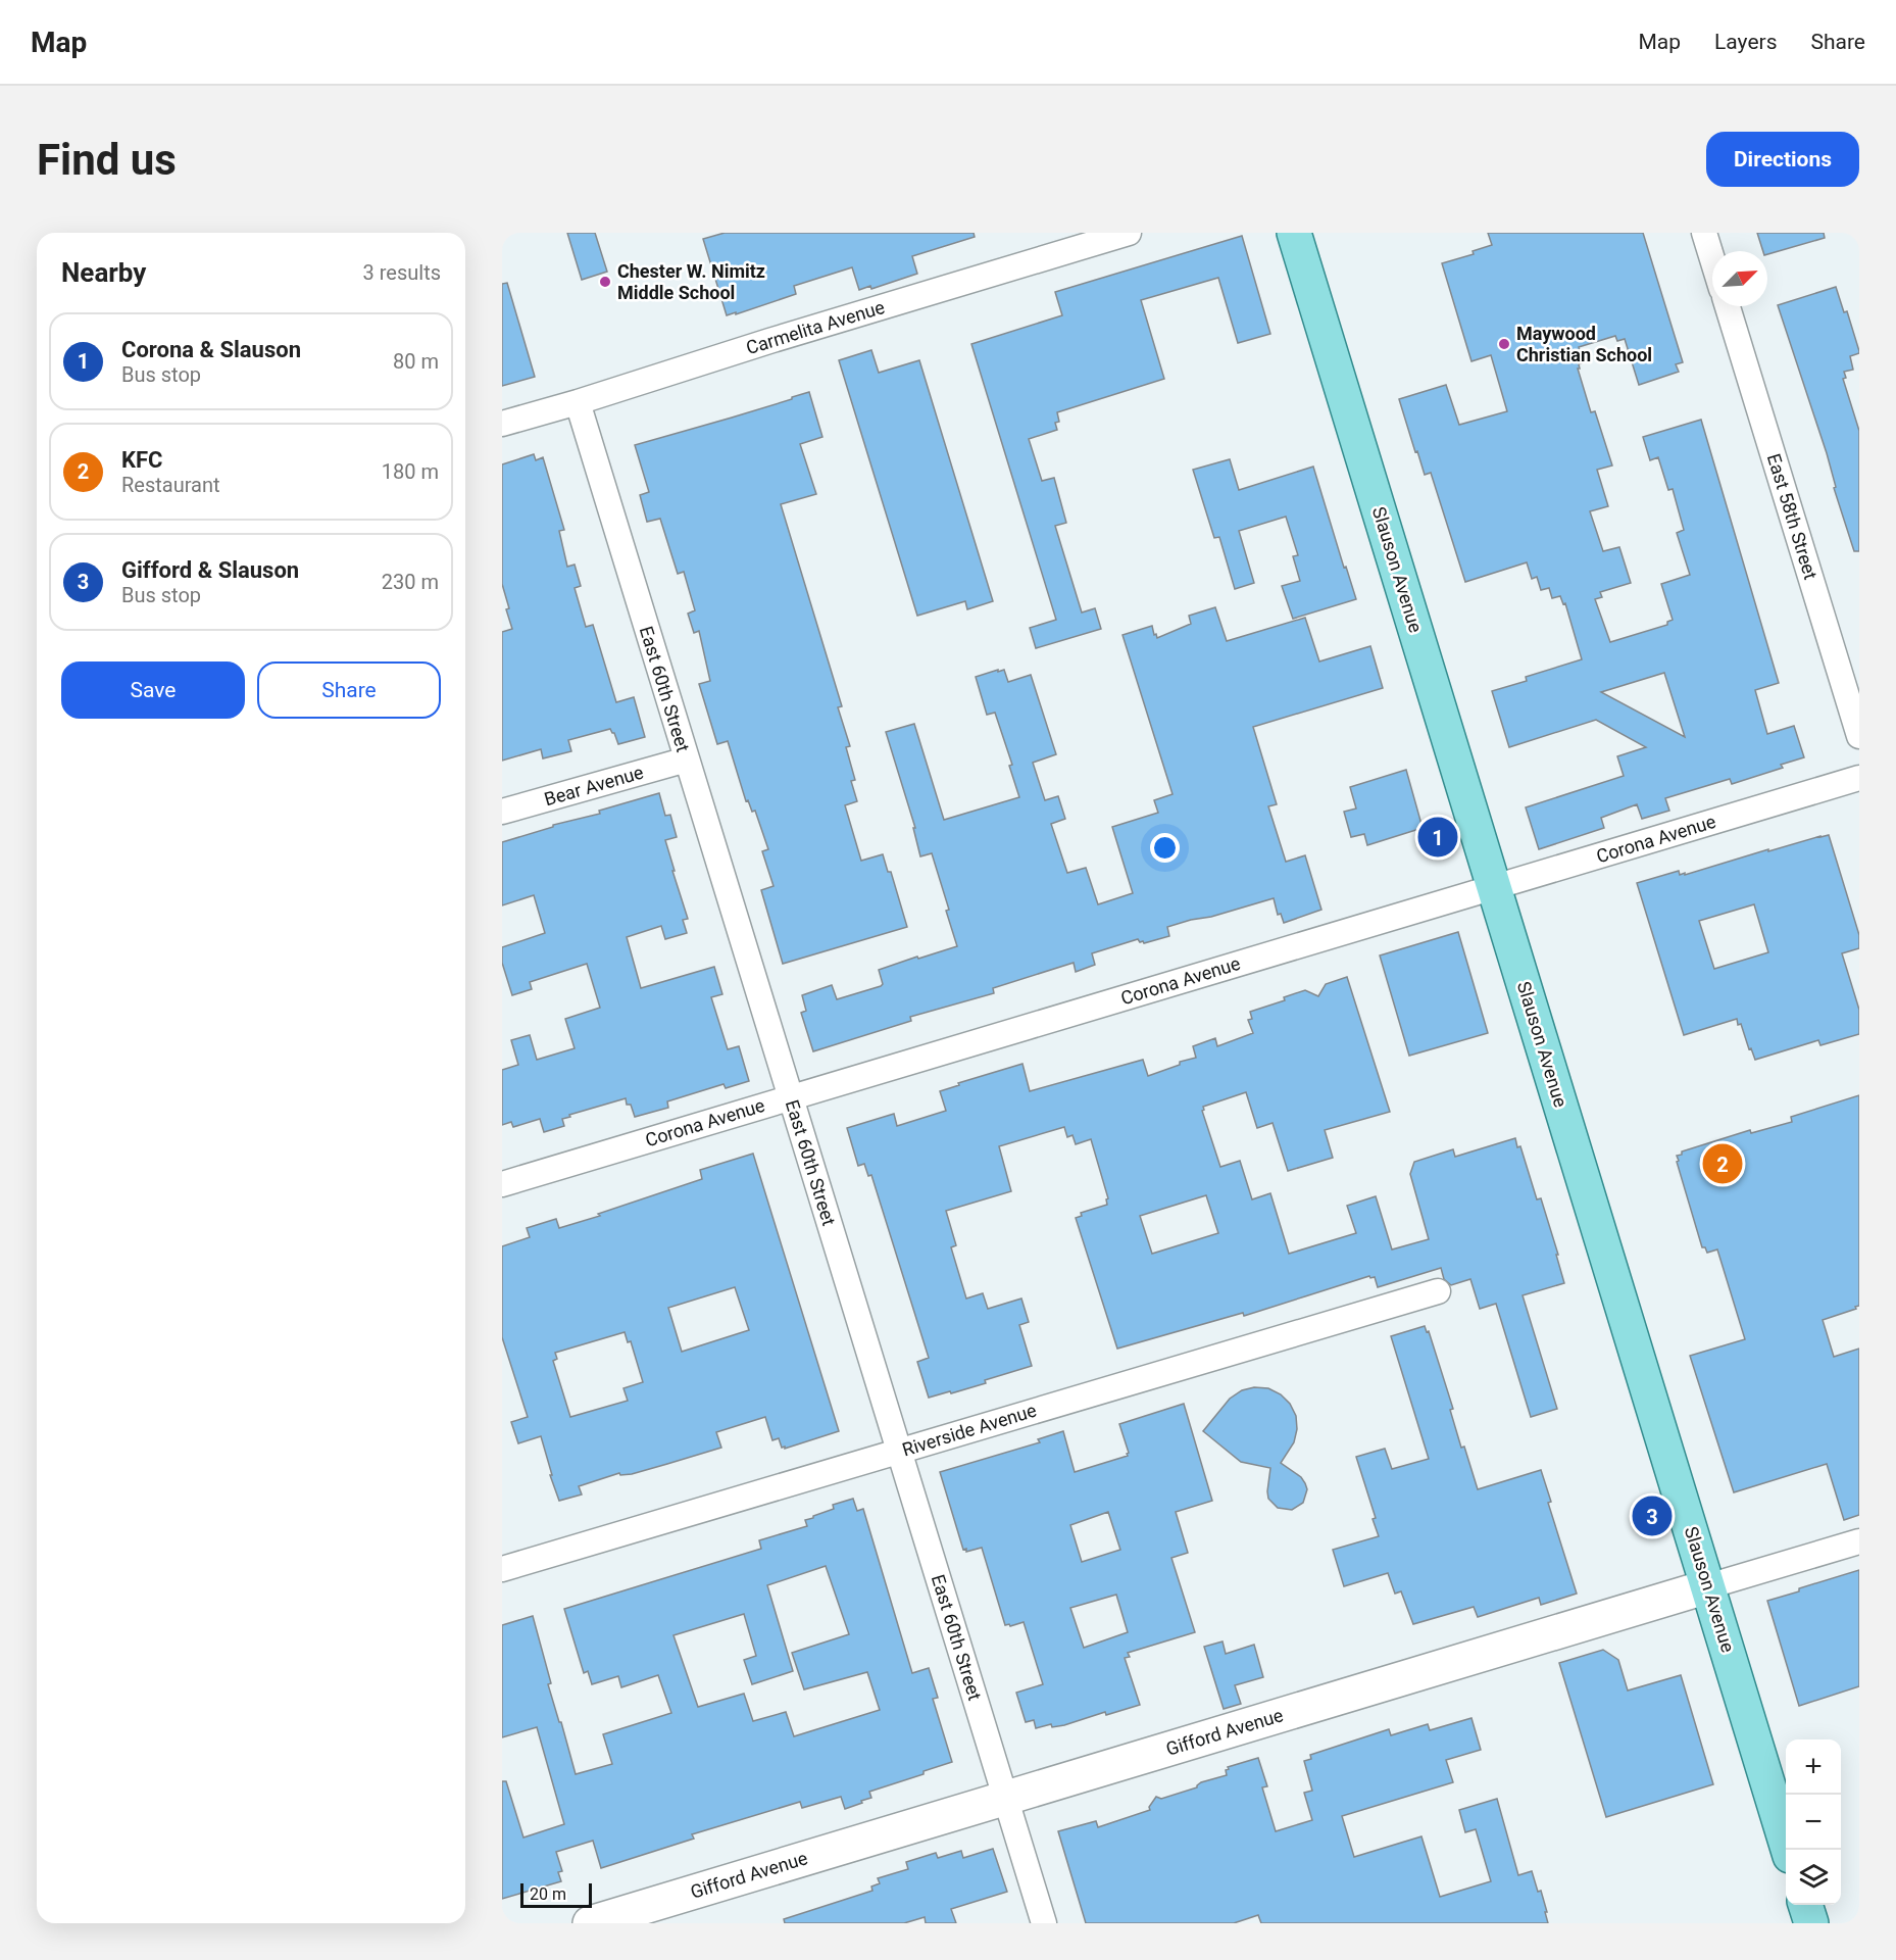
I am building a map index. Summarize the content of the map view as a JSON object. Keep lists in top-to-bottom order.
{
  "streets": {
    "main road": ["Slauson Avenue"],
    "street": [
      "Carmelita Avenue",
      "East 58th Street",
      "East 60th Street",
      "Bear Avenue",
      "Corona Avenue",
      "Riverside Avenue",
      "Gifford Avenue"
    ]
  },
  "crossings": [
    ["Carmelita Avenue", "East 60th Street"],
    ["Slauson Avenue", "Corona Avenue"],
    ["Slauson Avenue", "Gifford Avenue"],
    ["East 60th Street", "Bear Avenue"],
    ["East 60th Street", "Corona Avenue"],
    ["East 60th Street", "Riverside Avenue"],
    ["East 60th Street", "Gifford Avenue"]
  ],
  "places": ["Chester W. Nimitz Middle School", "Maywood Christian School"],
  "scale_bar": "20 m",
  "north": "top right",
  "page": {
    "header": "Map",
    "nav": ["Map", "Layers", "Share"],
    "buttons": [
      "Directions",
      ["Save", "Share"]
    ],
    "title": "Find us",
    "heading": ["Nearby", "3 results"],
    "list": [
      {
        "mark": "1",
        "name": "Corona & Slauson",
        "note": "Bus stop",
        "value": "80 m"
      },
      {
        "mark": "2",
        "name": "KFC",
        "note": "Restaurant",
        "value": "180 m"
      },
      {
        "mark": "3",
        "name": "Gifford & Slauson",
        "note": "Bus stop",
        "value": "230 m"
      }
    ],
    "pins": ["1", "2", "3"],
    "map_buttons": ["+", "−"],
    "scale": "20 m"
  }
}
